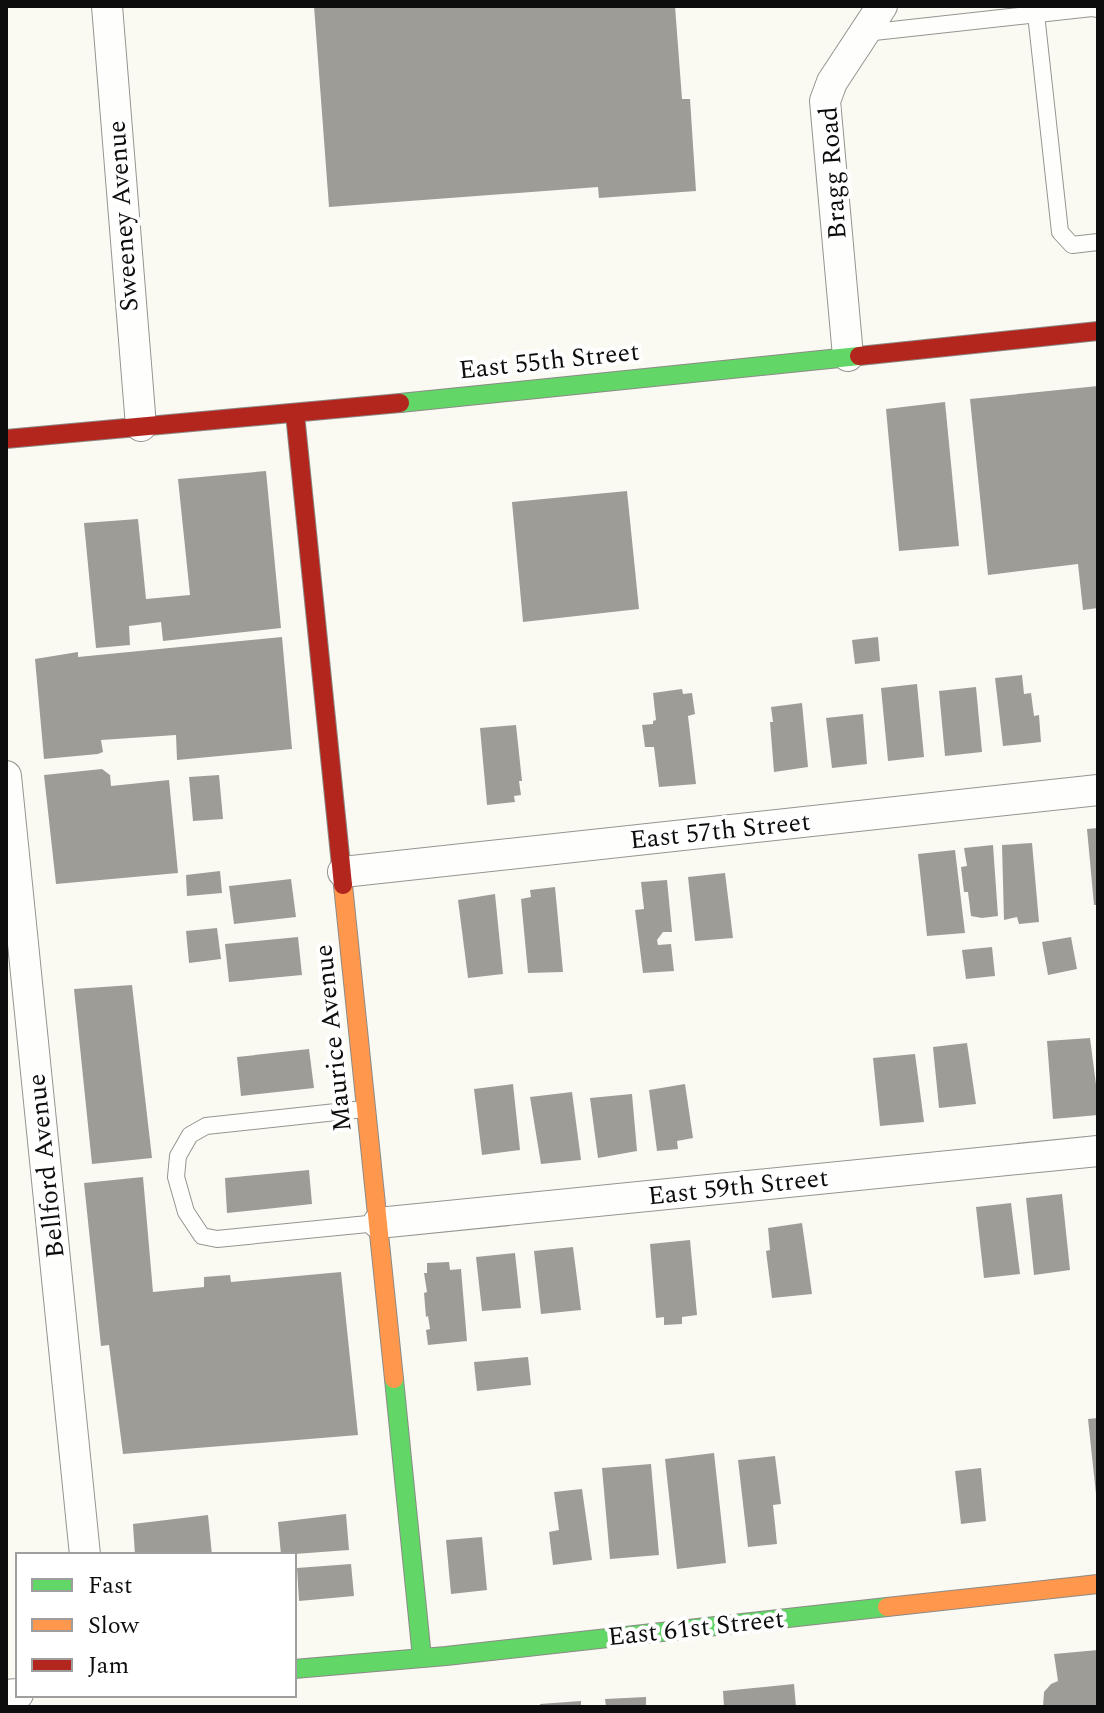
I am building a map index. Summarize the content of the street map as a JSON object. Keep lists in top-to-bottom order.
{
  "streets": {
    "street": [
      "Bragg Road",
      "Sweeney Avenue",
      "East 55th Street",
      "East 57th Street",
      "Maurice Avenue",
      "Bellford Avenue",
      "East 59th Street",
      "East 61st Street"
    ]
  },
  "crossings": [
    ["Bragg Road", "East 55th Street"],
    ["Sweeney Avenue", "East 55th Street"],
    ["East 55th Street", "Maurice Avenue"],
    ["East 57th Street", "Maurice Avenue"],
    ["Maurice Avenue", "East 59th Street"],
    ["Maurice Avenue", "East 61st Street"]
  ],
  "legend": ["Fast", "Slow", "Jam"]
}
